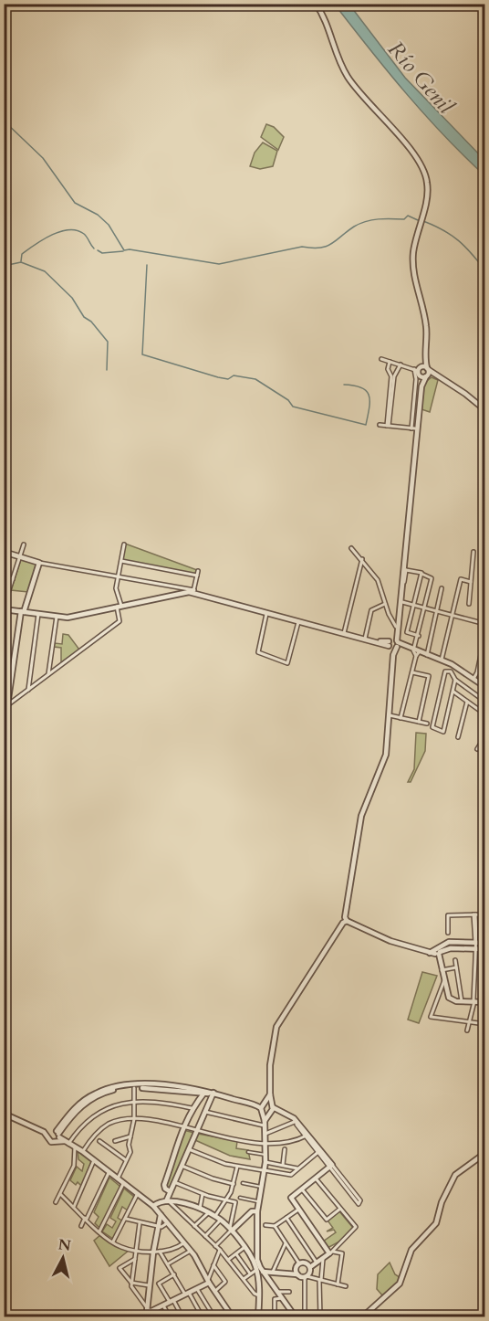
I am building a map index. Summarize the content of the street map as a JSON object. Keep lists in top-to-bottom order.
{
  "water": ["Río Genil"],
  "north": "top"
}
